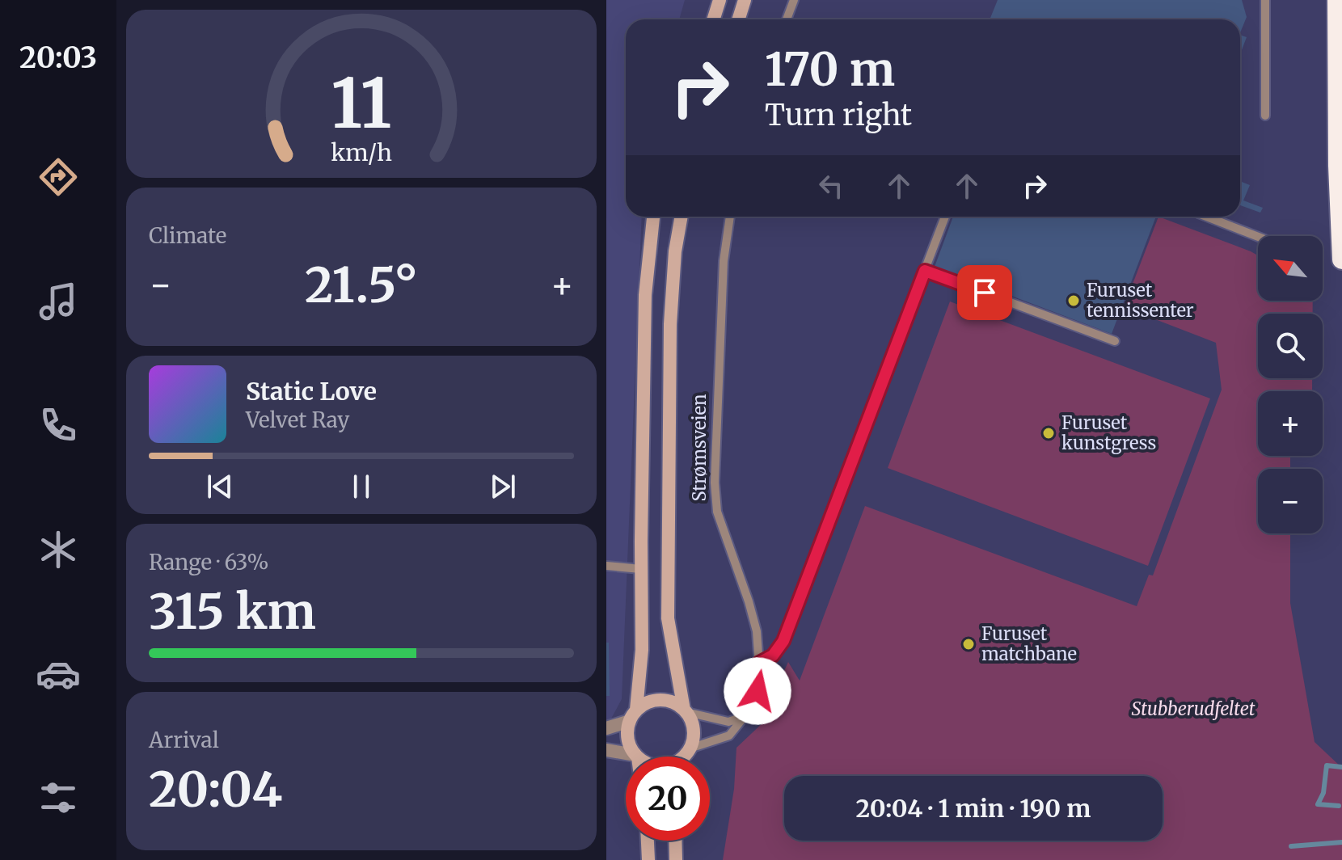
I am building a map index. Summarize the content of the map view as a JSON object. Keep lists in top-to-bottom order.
{
  "streets": {
    "main road": ["Strømsveien"]
  },
  "parks": ["Stubberudfeltet"],
  "places": ["Furuset tennissenter", "Furuset kunstgress", "Furuset matchbane"],
  "north": "top left",
  "page": {
    "tabs": "20:03",
    "turn": ["170 m", "Turn right"],
    "tile": [
      "Climate",
      ["Range · 63%", "315 km"],
      ["Arrival", "20:04"]
    ],
    "map_buttons": ["+", "−"],
    "heat": ["−", "21.5°", "+"],
    "song": ["Static Love", "Velvet Ray"],
    "limit": "20",
    "trip": "20:04 · 1 min · 190 m",
    "gauge": ["11", "km/h"]
  }
}
